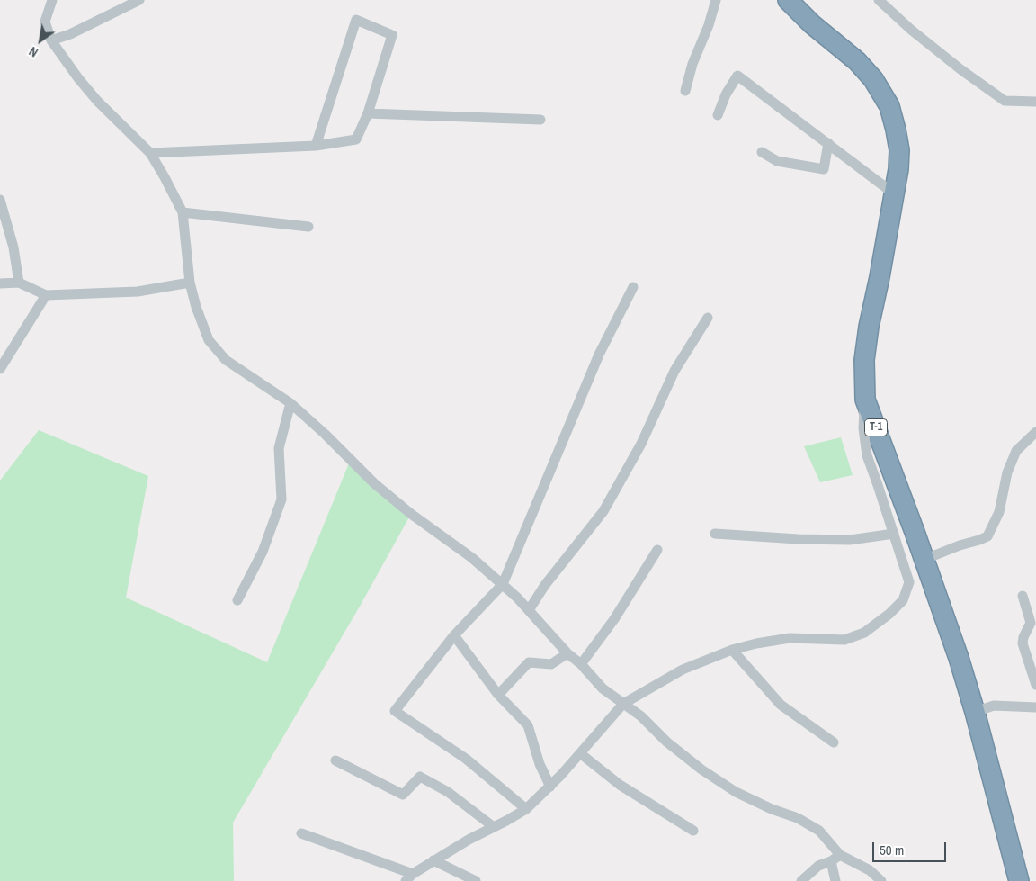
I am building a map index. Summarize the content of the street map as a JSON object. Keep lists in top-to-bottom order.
{
  "streets": {
    "highway": ["T-1"]
  },
  "scale_bar": "50 m",
  "north": "bottom left"
}
